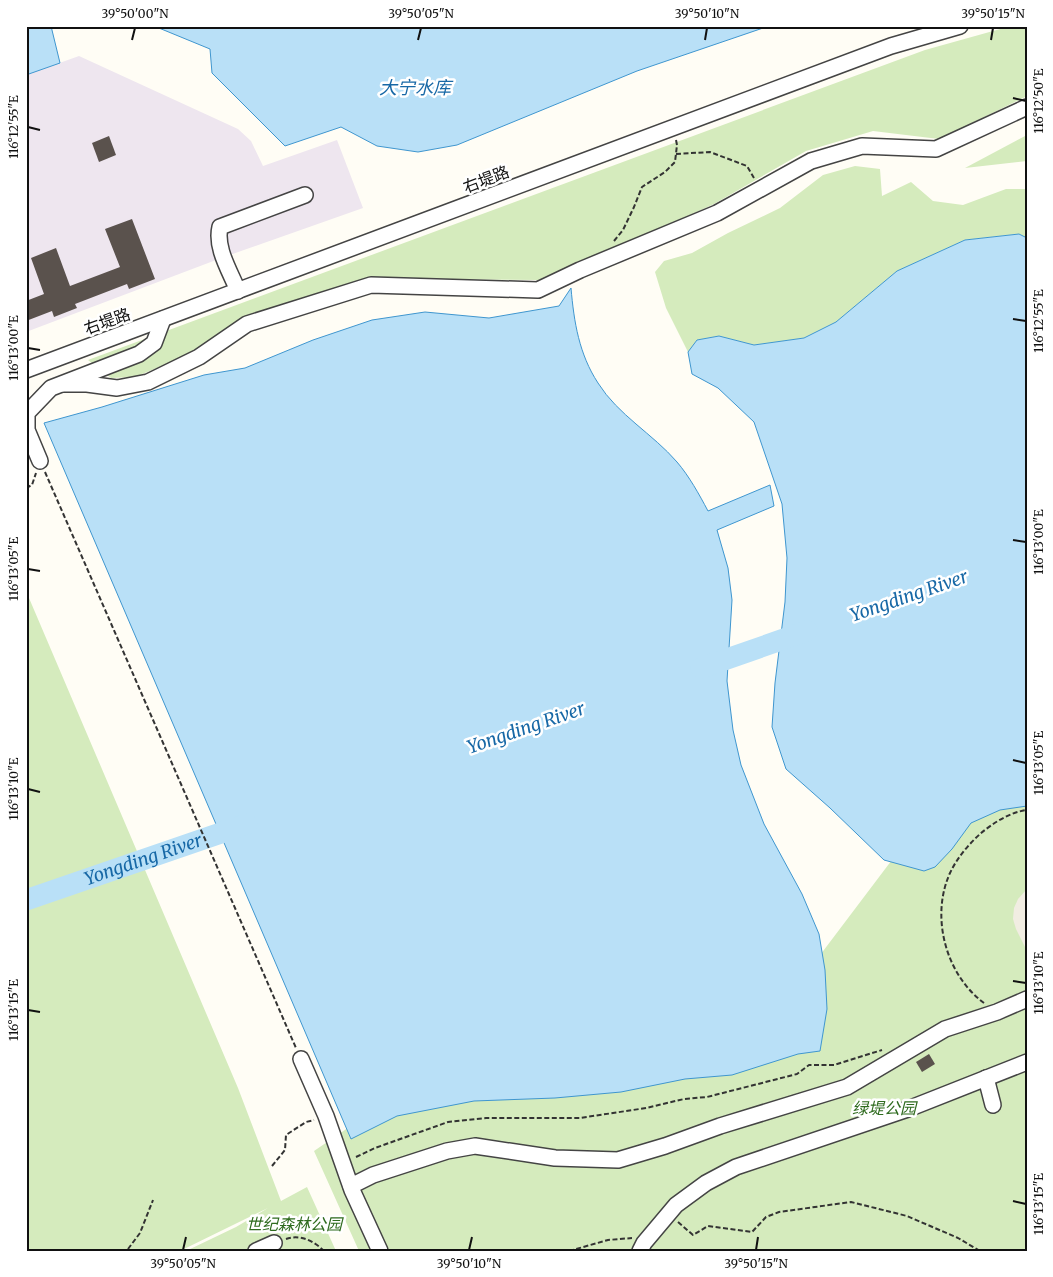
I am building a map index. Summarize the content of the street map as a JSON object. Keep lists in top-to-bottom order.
{
  "streets": {
    "street": ["右堤路"]
  },
  "water": ["大宁水库", "Yongding River"],
  "parks": ["绿堤公园", "世纪森林公园"],
  "coordinates": [
    "39°50'00\"N",
    "39°50'05\"N",
    "39°50'10\"N",
    "39°50'15\"N",
    "116°12'50\"E",
    "116°12'55\"E",
    "116°13'00\"E",
    "116°13'05\"E",
    "116°13'10\"E",
    "116°13'15\"E"
  ]
}
